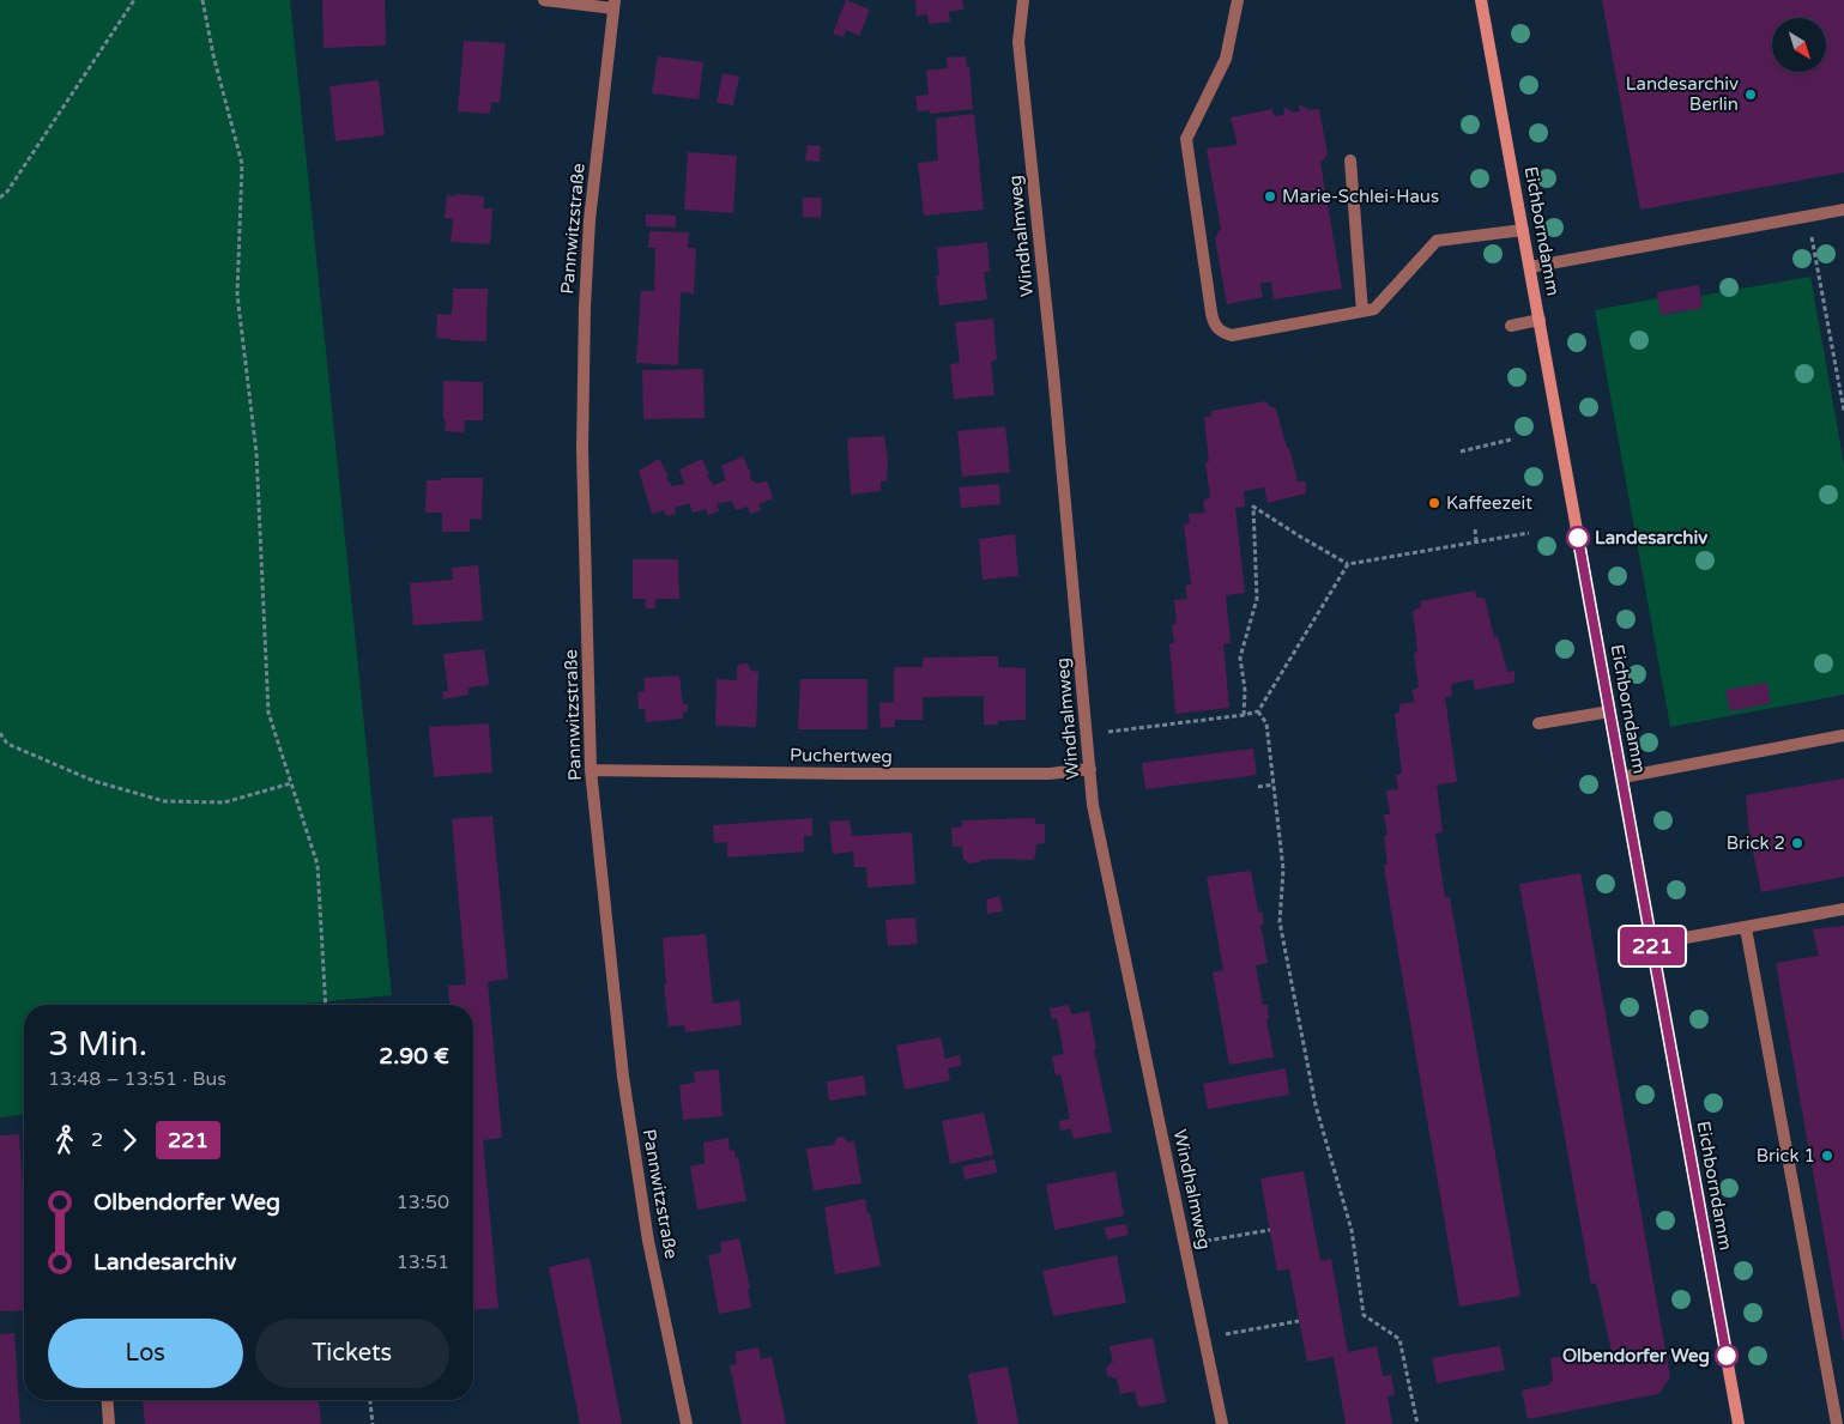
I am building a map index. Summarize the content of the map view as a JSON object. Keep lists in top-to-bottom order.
{
  "streets": {
    "main road": ["Eichborndamm"],
    "street": ["Pannwitzstraße", "Windhalmweg", "Puchertweg"]
  },
  "crossings": [
    ["Pannwitzstraße", "Puchertweg"],
    ["Windhalmweg", "Puchertweg"]
  ],
  "places": [
    "Landesarchiv Berlin",
    "Marie-Schlei-Haus",
    "Kaffeezeit",
    "Landesarchiv",
    "Brick 2",
    "Brick 1",
    "Olbendorfer Weg"
  ],
  "lines": ["bus line 221"],
  "north": "bottom right",
  "page": {
    "on_map": "221",
    "heading": ["3 Min.", "13:48 – 13:51 · Bus", "2.90 €"],
    "legs": ["2", "221"],
    "list": [
      {
        "name": "Olbendorfer Weg",
        "value": "13:50"
      },
      {
        "name": "Landesarchiv",
        "value": "13:51"
      }
    ],
    "buttons": ["Los", "Tickets"]
  }
}
